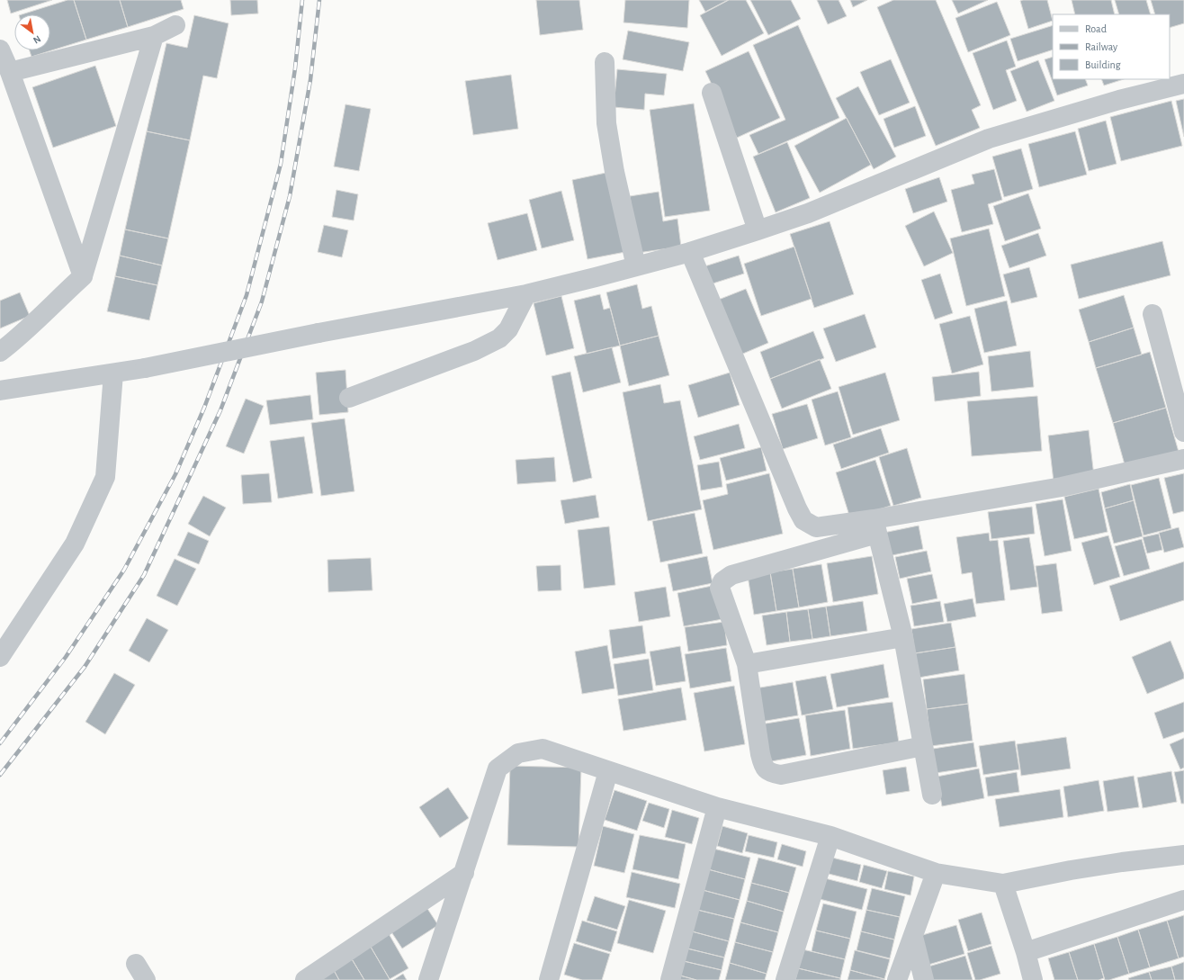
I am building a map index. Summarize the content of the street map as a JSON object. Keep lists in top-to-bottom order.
{
  "legend": ["Road", "Railway", "Building"],
  "north": "bottom right"
}
